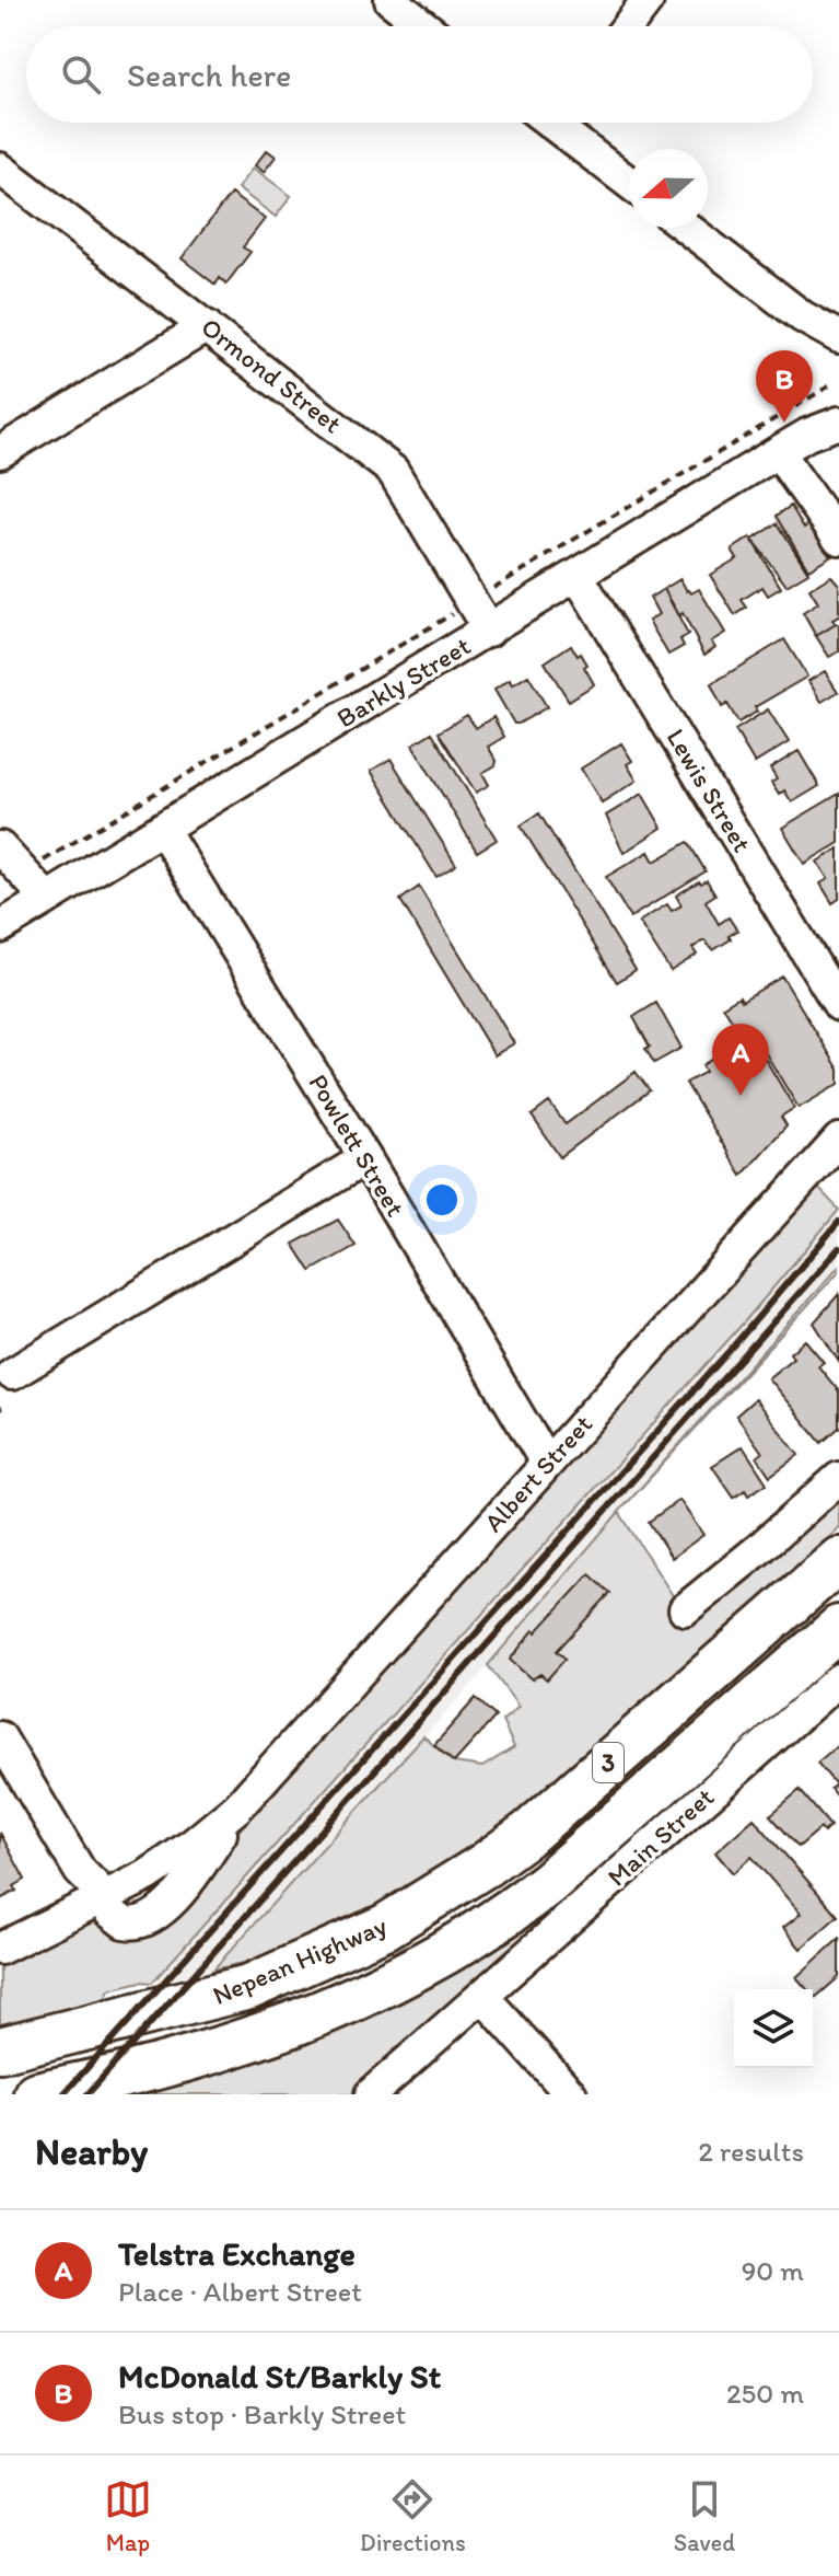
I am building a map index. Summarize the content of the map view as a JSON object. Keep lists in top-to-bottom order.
{
  "streets": {
    "highway": ["3", "Main Street", "Nepean Highway"],
    "street": [
      "Ormond Street",
      "Barkly Street",
      "Lewis Street",
      "Powlett Street",
      "Albert Street"
    ]
  },
  "crossings": [
    ["Ormond Street", "Barkly Street"],
    ["Barkly Street", "Lewis Street"],
    ["Barkly Street", "Powlett Street"],
    ["Powlett Street", "Albert Street"],
    ["3", "Nepean Highway"],
    ["Main Street", "Nepean Highway"]
  ],
  "north": "left",
  "page": {
    "search": "Search here",
    "pins": ["B", "A"],
    "heading": ["Nearby", "2 results"],
    "list": [
      {
        "mark": "A",
        "name": "Telstra Exchange",
        "note": "Place · Albert Street",
        "value": "90 m"
      },
      {
        "mark": "B",
        "name": "McDonald St/Barkly St",
        "note": "Bus stop · Barkly Street",
        "value": "250 m"
      }
    ],
    "nav": ["Map", "Directions", "Saved"]
  }
}
